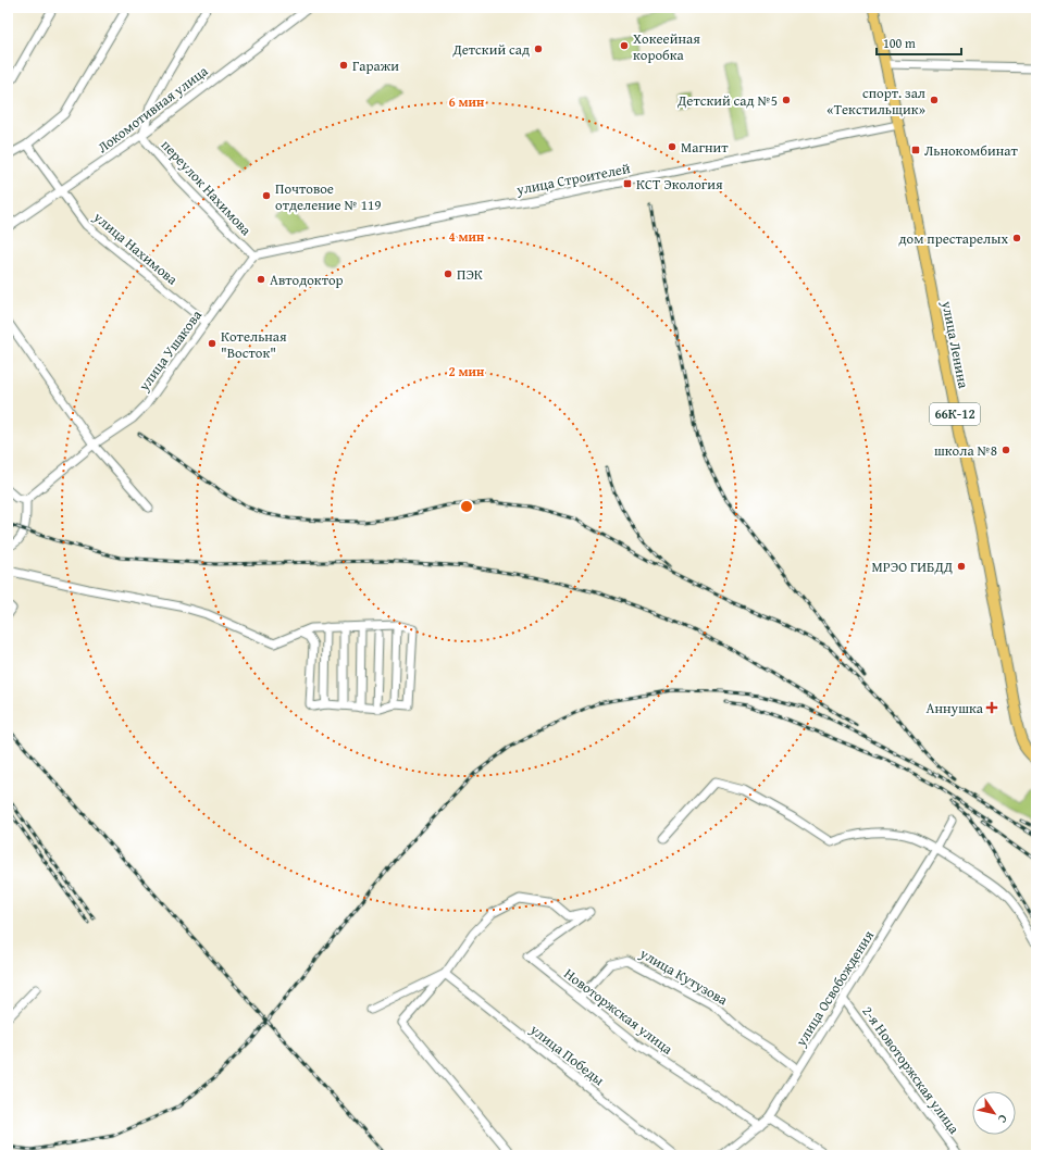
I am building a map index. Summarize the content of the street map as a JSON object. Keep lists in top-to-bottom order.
{
  "streets": {
    "main road": ["улица Ленина", "66К-12"],
    "street": [
      "Локомотивная улица",
      "улица Строителей",
      "переулок Нахимова",
      "улица Нахимова",
      "улица Ушакова",
      "улица Кутузова",
      "улица Освобождения",
      "Новоторжская улица",
      "улица Победы",
      "2-я Новоторжская улица"
    ]
  },
  "crossings": [
    ["Локомотивная улица", "переулок Нахимова"],
    ["Локомотивная улица", "улица Нахимова"],
    ["улица Строителей", "переулок Нахимова"],
    ["улица Строителей", "улица Ленина"],
    ["улица Строителей", "улица Ушакова"],
    ["переулок Нахимова", "улица Ушакова"],
    ["улица Нахимова", "улица Ушакова"],
    ["улица Кутузова", "улица Освобождения"],
    ["улица Кутузова", "Новоторжская улица"],
    ["улица Освобождения", "Новоторжская улица"],
    ["улица Освобождения", "2-я Новоторжская улица"],
    ["Новоторжская улица", "улица Победы"]
  ],
  "places": {
    "other": [
      "Хокеейная коробка",
      "Детский сад",
      "Гаражи",
      "Детский сад №5",
      "спорт. зал «Текстильщик»",
      "Магнит",
      "Почтовое отделение № 119",
      "дом престарелых",
      "ПЭК",
      "Автодоктор",
      "Котельная \"Восток\"",
      "школа №8",
      "МРЭО ГИБДД"
    ],
    "transit": ["Льнокомбинат", "КСТ Экология"],
    "health": ["Аннушка"]
  },
  "scale_bar": "100 m",
  "north": "bottom right",
  "rings": ["6 мин", "4 мин", "2 мин"]
}
